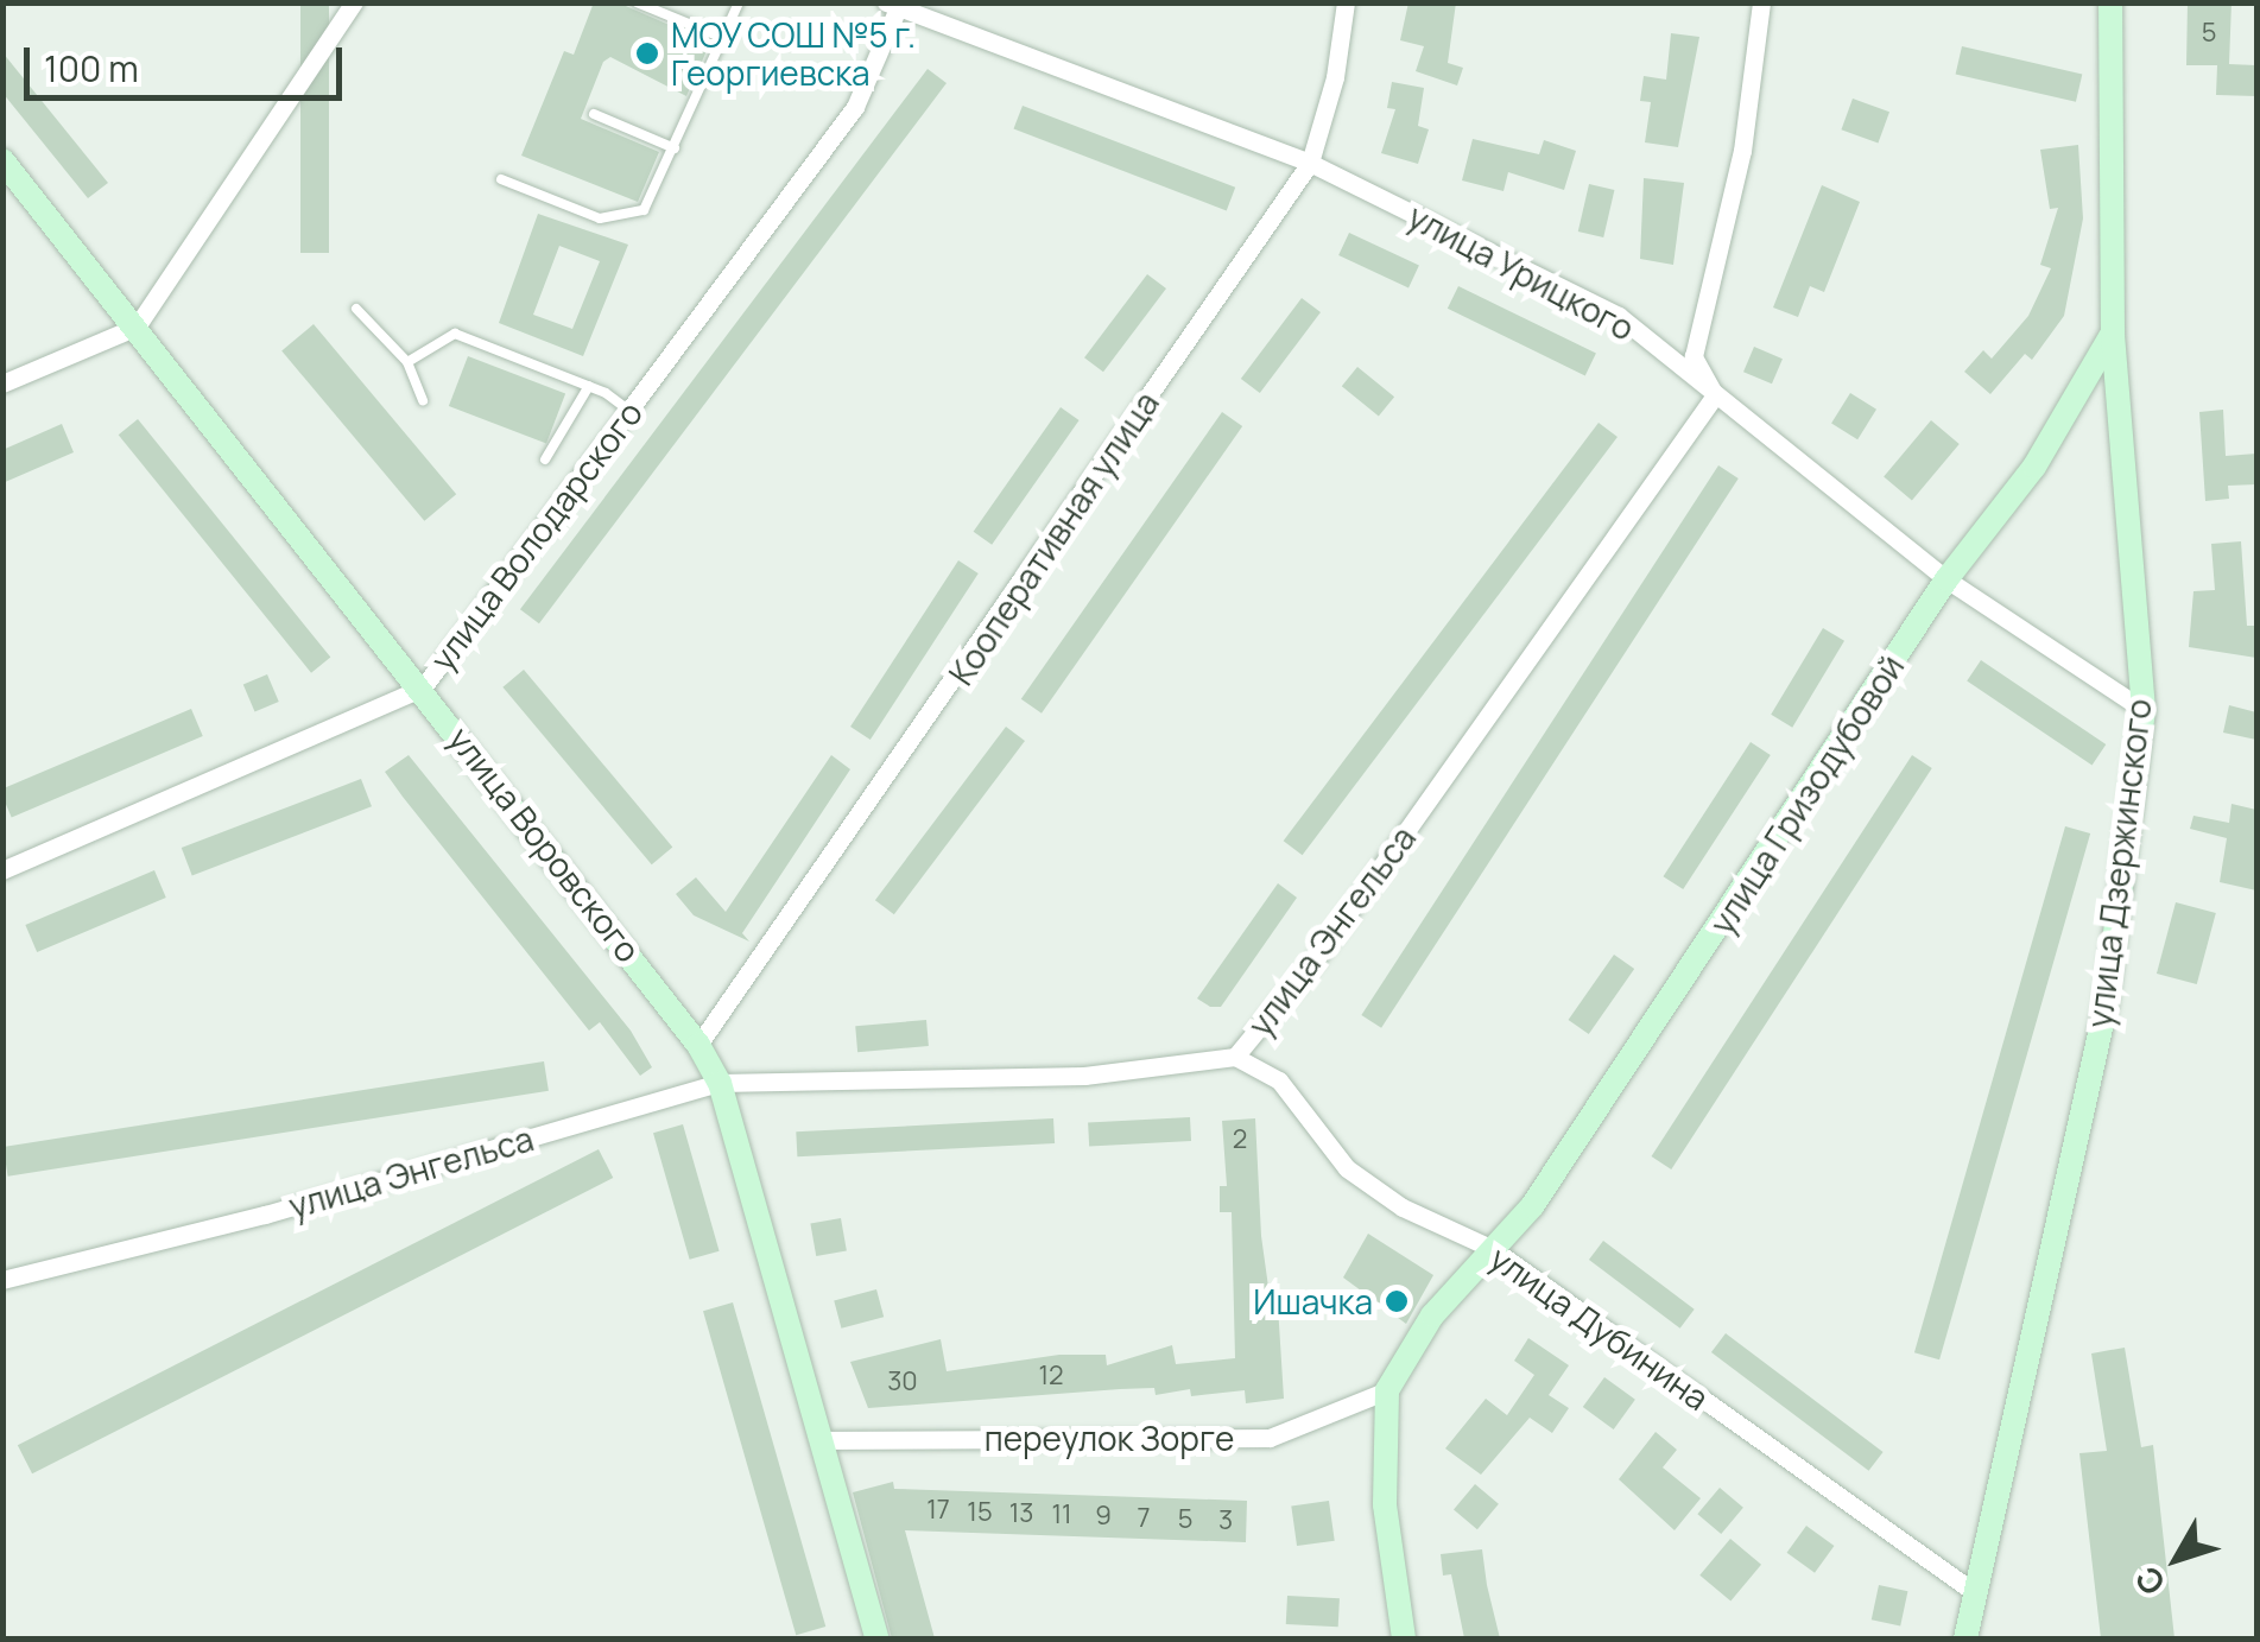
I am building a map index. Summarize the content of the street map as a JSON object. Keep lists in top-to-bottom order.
{
  "streets": {
    "street": [
      "улица Урицкого",
      "улица Володарского",
      "Кооперативная улица",
      "улица Гризодубовой",
      "улица Воровского",
      "улица Дзержинского",
      "улица Энгельса",
      "улица Дубинина",
      "переулок Зорге"
    ]
  },
  "crossings": [
    ["улица Урицкого", "улица Володарского"],
    ["улица Урицкого", "Кооперативная улица"],
    ["улица Урицкого", "улица Гризодубовой"],
    ["улица Урицкого", "улица Дзержинского"],
    ["улица Урицкого", "улица Энгельса"],
    ["улица Володарского", "улица Воровского"],
    ["Кооперативная улица", "улица Воровского"],
    ["улица Гризодубовой", "улица Дзержинского"],
    ["улица Гризодубовой", "улица Дубинина"],
    ["улица Гризодубовой", "переулок Зорге"],
    ["улица Воровского", "улица Энгельса"],
    ["улица Воровского", "переулок Зорге"],
    ["улица Дзержинского", "улица Дубинина"],
    ["улица Энгельса", "улица Дубинина"]
  ],
  "places": ["МОУ СОШ №5 г. Георгиевска", "Ишачка"],
  "house_numbers": [
    "5",
    "2",
    "12",
    "30",
    "17",
    "15",
    "13",
    "11",
    "9",
    "7",
    "5",
    "3"
  ],
  "scale_bar": "100 m",
  "north": "bottom left"
}
